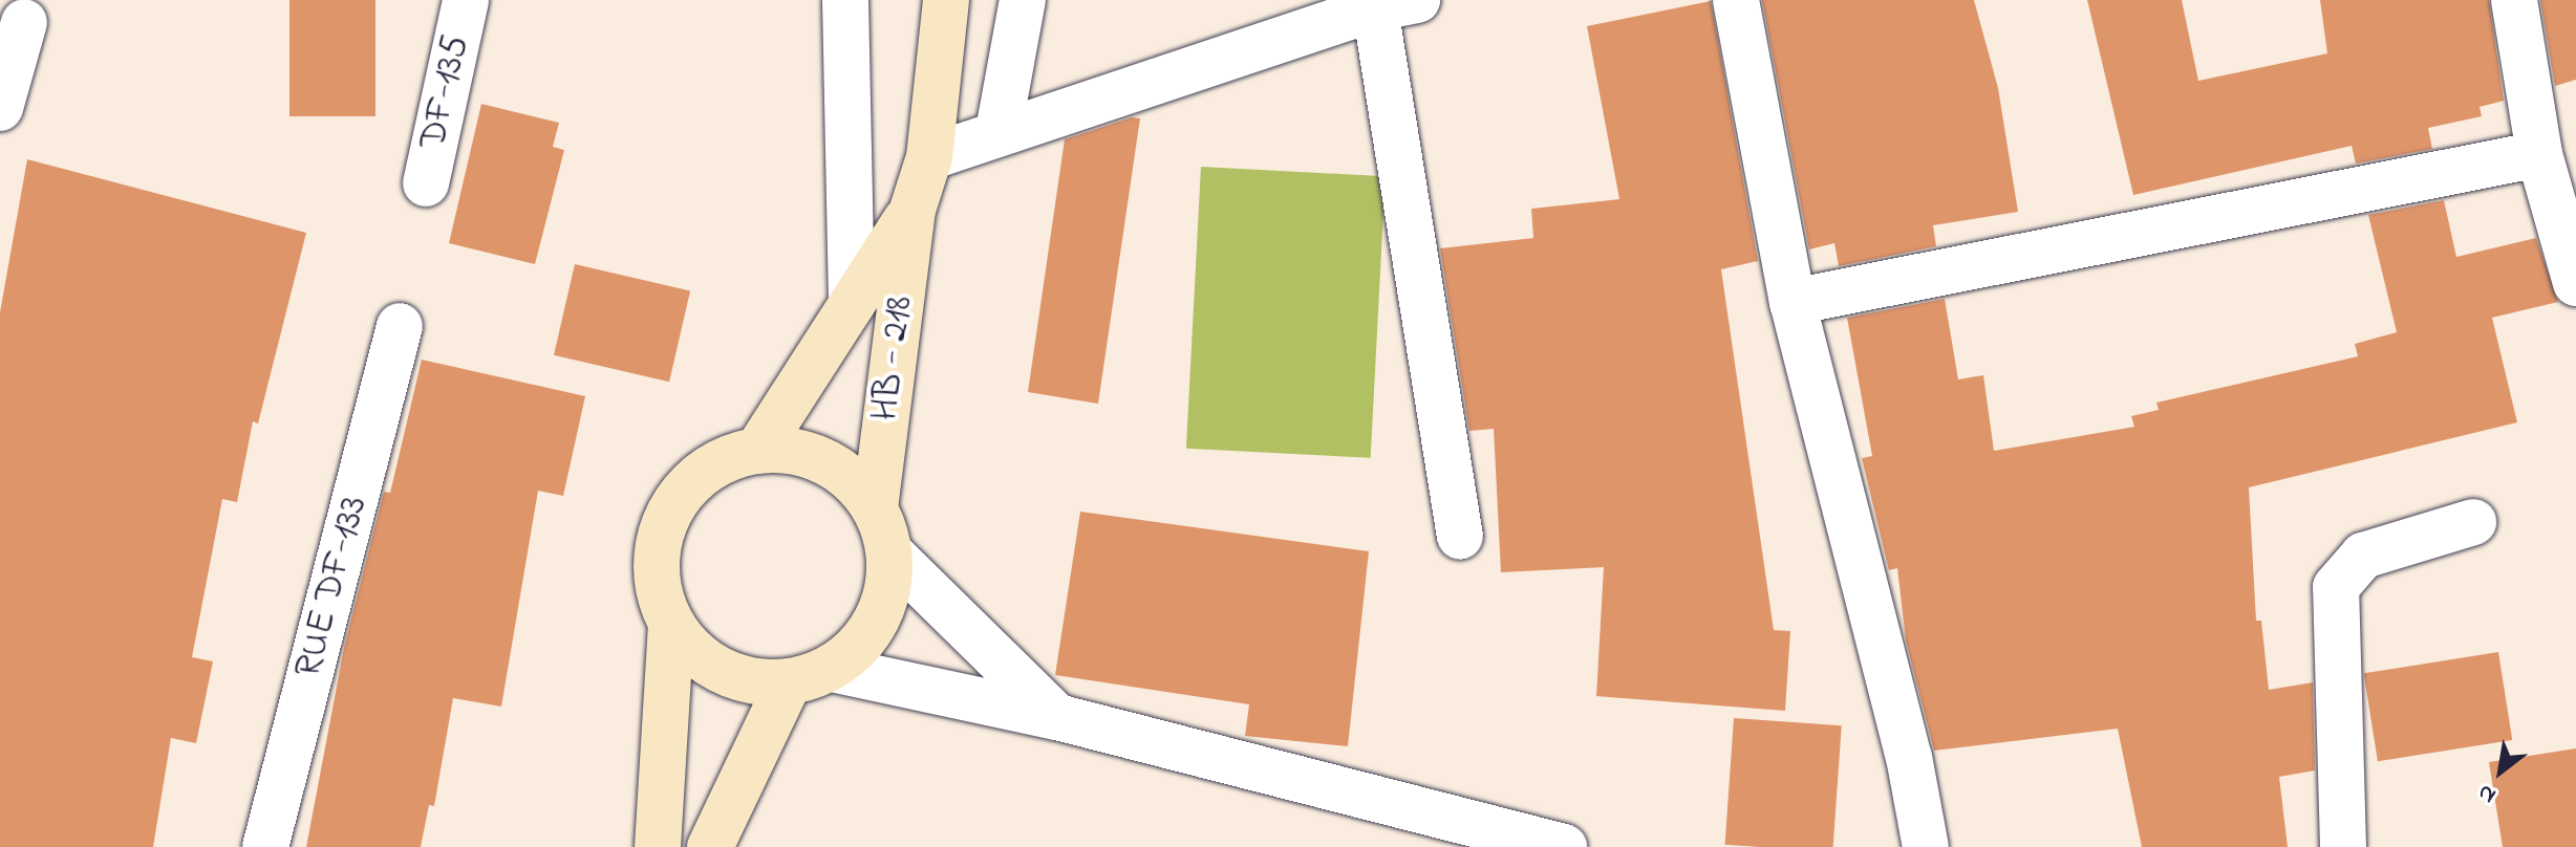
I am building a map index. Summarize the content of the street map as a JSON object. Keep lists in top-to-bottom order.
{
  "streets": {
    "main road": ["HB - 218"],
    "street": ["DF-135", "RUE DF-133"]
  },
  "north": "bottom left"
}
